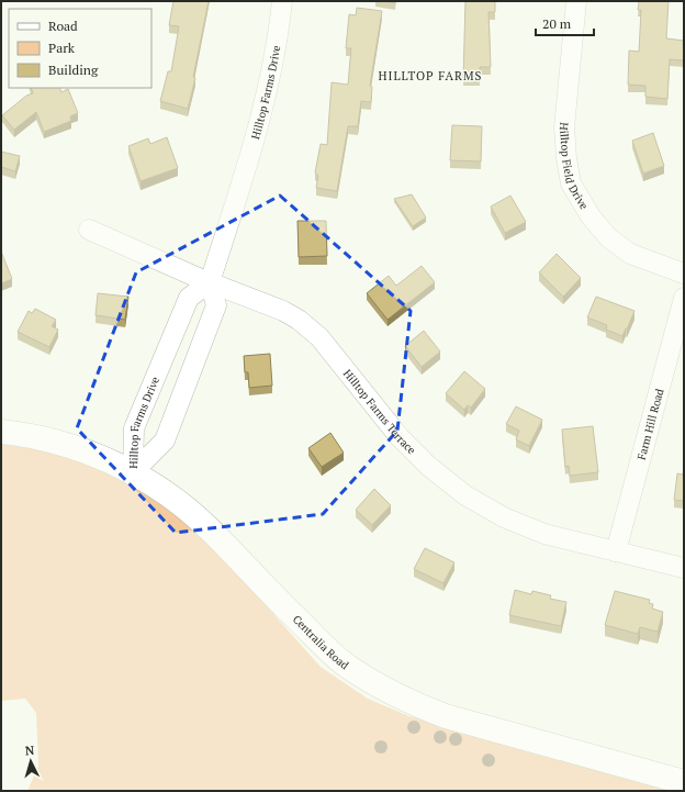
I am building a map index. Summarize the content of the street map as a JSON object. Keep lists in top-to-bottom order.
{
  "streets": {
    "street": [
      "Hilltop Farms Drive",
      "Hilltop Field Drive",
      "Hilltop Farms Terrace",
      "Farm Hill Road",
      "Centralia Road"
    ]
  },
  "crossings": [
    ["Hilltop Farms Drive", "Hilltop Farms Terrace"],
    ["Hilltop Farms Drive", "Centralia Road"],
    ["Hilltop Farms Terrace", "Farm Hill Road"]
  ],
  "districts": ["HILLTOP FARMS"],
  "legend": ["Road", "Park", "Building"],
  "scale_bar": "20 m",
  "north": "top"
}
